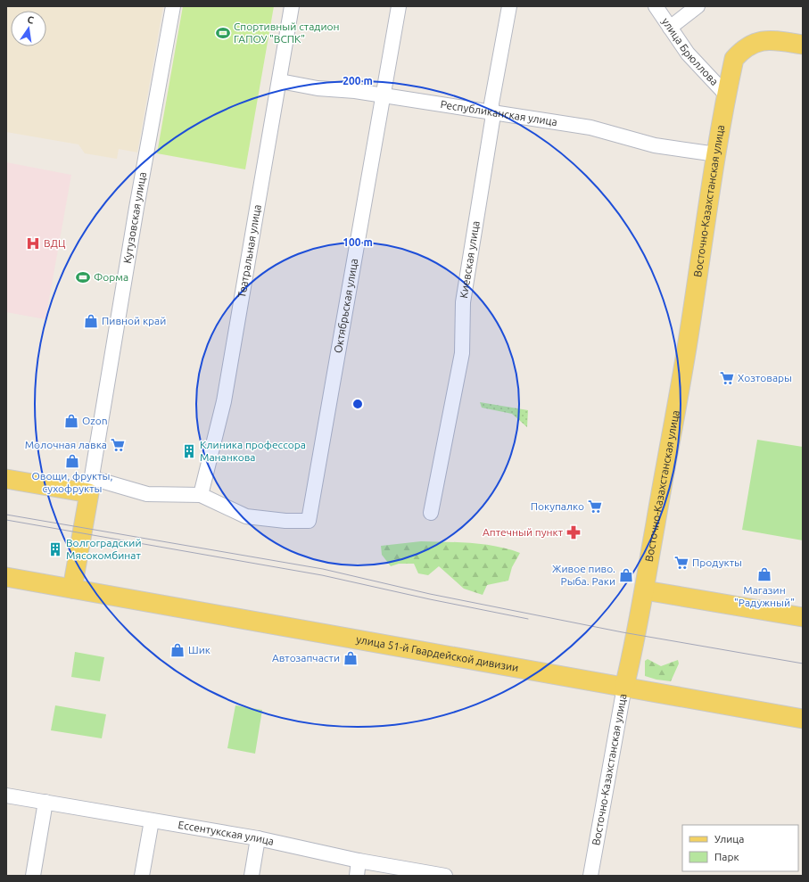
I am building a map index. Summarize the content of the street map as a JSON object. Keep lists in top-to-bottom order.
{
  "streets": {
    "main road": ["Восточно-Казахстанская улица", "улица 51-й Гвардейской дивизии"],
    "street": [
      "улица Брюллова",
      "Республиканская улица",
      "Кутузовская улица",
      "Театральная улица",
      "Киевская улица",
      "Октябрьская улица",
      "Ессентукская улица"
    ]
  },
  "crossings": [
    ["улица Брюллова", "Восточно-Казахстанская улица"],
    ["Республиканская улица", "Восточно-Казахстанская улица"],
    ["Республиканская улица", "Театральная улица"],
    ["Республиканская улица", "Киевская улица"],
    ["Республиканская улица", "Октябрьская улица"],
    ["Восточно-Казахстанская улица", "улица 51-й Гвардейской дивизии"],
    ["Театральная улица", "Октябрьская улица"]
  ],
  "places": {
    "sports": ["Спортивный стадион ГАПОУ \"ВСПК\"", "Форма"],
    "hospital": ["ВДЦ"],
    "shop": [
      "Пивной край",
      "Ozon",
      "Овощи, фрукты, сухофрукты",
      "Магазин \"Радужный\"",
      "Живое пиво. Рыба. Раки",
      "Шик",
      "Автозапчасти"
    ],
    "supermarket": [
      "Хозтовары",
      "Молочная лавка",
      "Покупалко",
      "Продукты"
    ],
    "building": ["Клиника профессора Мананкова", "Волгоградский Мясокомбинат"],
    "pharmacy": ["Аптечный пункт"]
  },
  "legend": ["Улица", "Парк"],
  "north": "top",
  "rings": ["200 m", "100 m"]
}
